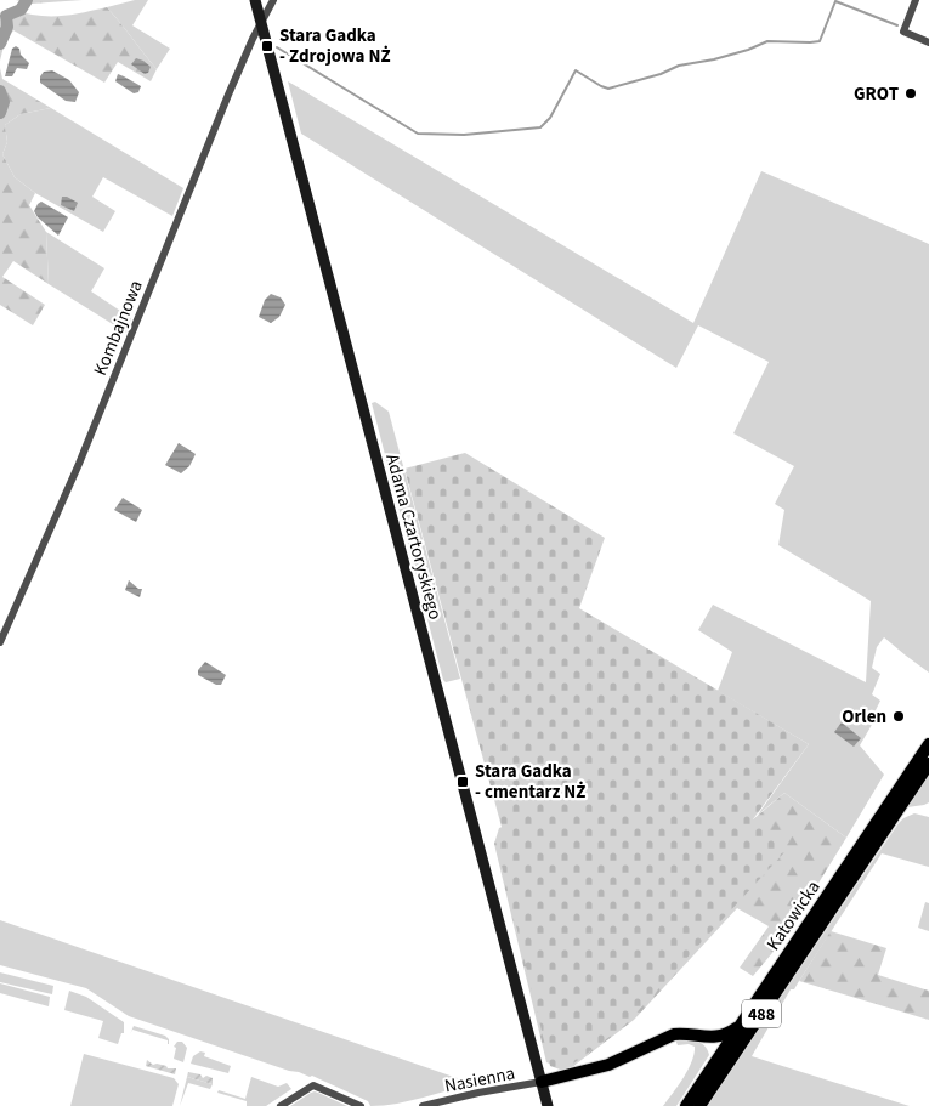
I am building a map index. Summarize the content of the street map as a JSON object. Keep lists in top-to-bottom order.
{
  "streets": {
    "main road": ["Katowicka", "488"],
    "street": ["Kombajnowa", "Adama Czartoryskiego", "Nasienna"]
  },
  "crossings": [
    ["Kombajnowa", "Adama Czartoryskiego"],
    ["Adama Czartoryskiego", "Nasienna"]
  ],
  "places": {
    "transit": ["Stara Gadka - Zdrojowa NŻ", "Stara Gadka - cmentarz NŻ"],
    "other": ["GROT", "Orlen"]
  }
}
